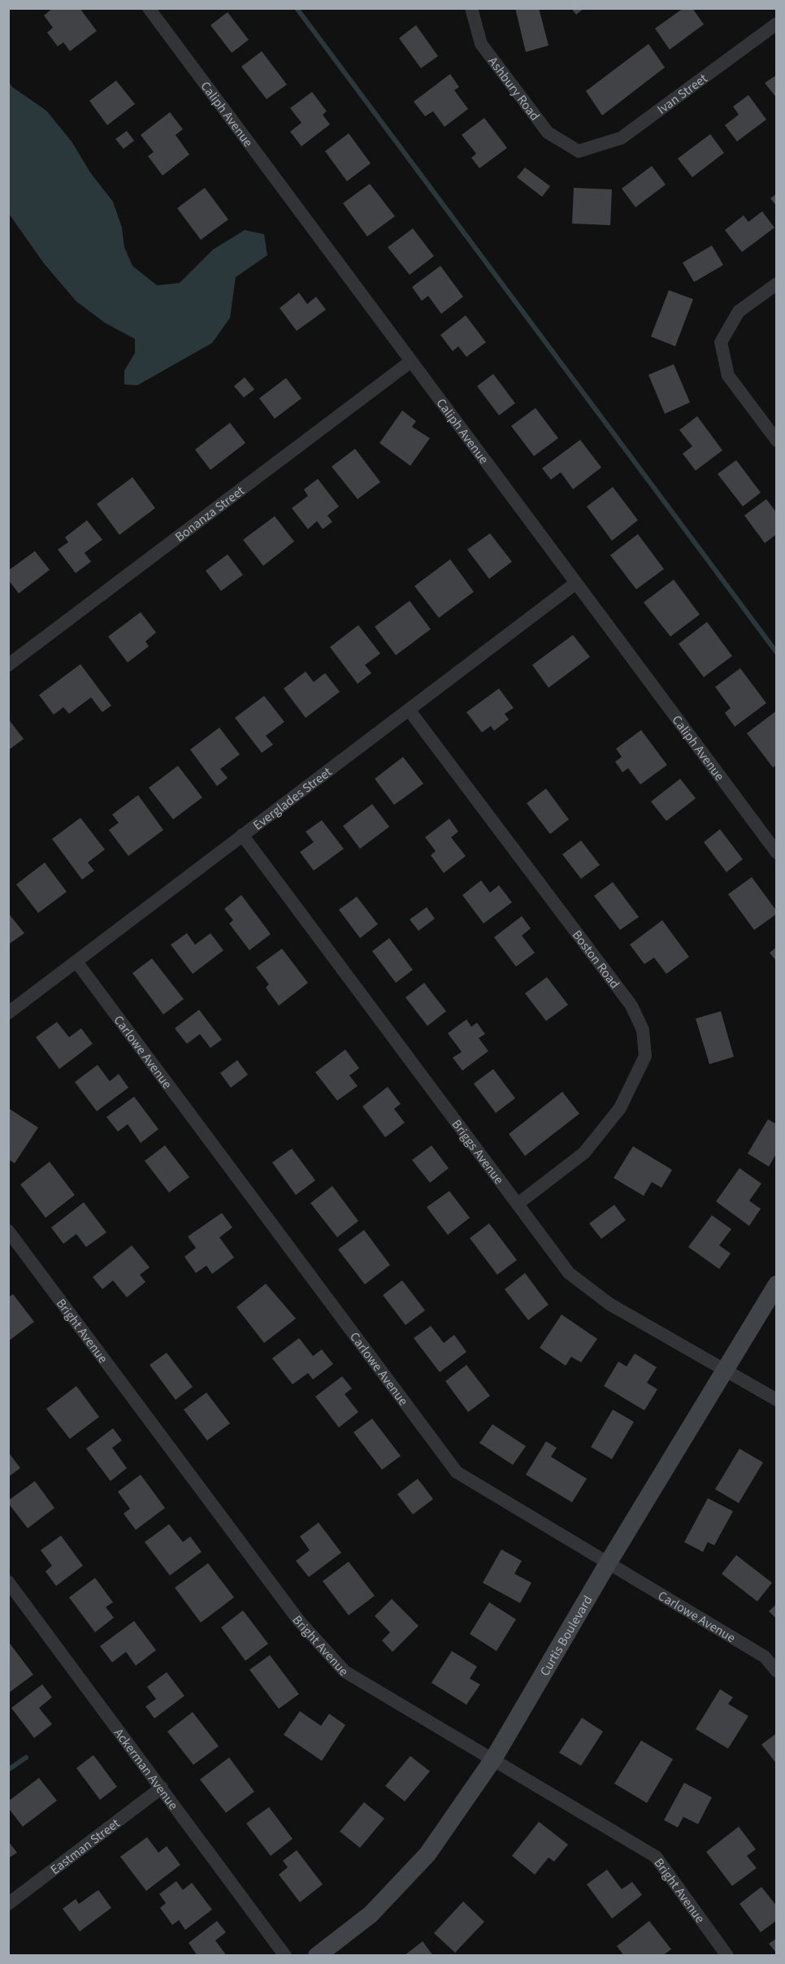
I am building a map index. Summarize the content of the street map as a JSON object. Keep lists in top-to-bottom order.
{
  "streets": {
    "street": [
      "Ashbury Road",
      "Ivan Street",
      "Caliph Avenue",
      "Bonanza Street",
      "Everglades Street",
      "Boston Road",
      "Carlowe Avenue",
      "Briggs Avenue",
      "Bright Avenue",
      "Curtis Boulevard",
      "Ackerman Avenue",
      "Eastman Street"
    ]
  },
  "crossings": [
    ["Ashbury Road", "Ivan Street"],
    ["Caliph Avenue", "Bonanza Street"],
    ["Caliph Avenue", "Everglades Street"],
    ["Everglades Street", "Boston Road"],
    ["Everglades Street", "Carlowe Avenue"],
    ["Everglades Street", "Briggs Avenue"],
    ["Boston Road", "Briggs Avenue"],
    ["Carlowe Avenue", "Curtis Boulevard"],
    ["Briggs Avenue", "Curtis Boulevard"],
    ["Bright Avenue", "Curtis Boulevard"],
    ["Ackerman Avenue", "Eastman Street"]
  ]
}
